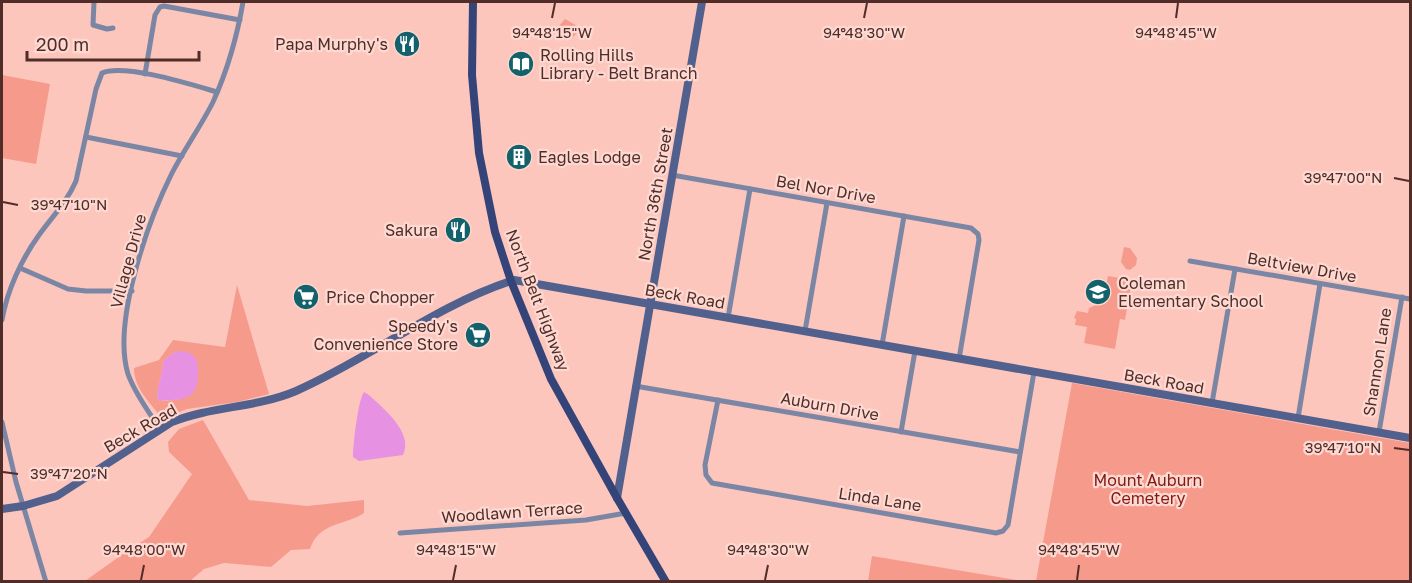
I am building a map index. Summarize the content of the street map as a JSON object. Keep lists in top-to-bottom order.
{
  "streets": {
    "main road": ["North Belt Highway"],
    "street": [
      "Bel Nor Drive",
      "North 36th Street",
      "Village Drive",
      "Beltview Drive",
      "Beck Road",
      "Shannon Lane",
      "Auburn Drive",
      "Linda Lane",
      "Woodlawn Terrace"
    ]
  },
  "crossings": [
    ["Bel Nor Drive", "North 36th Street"],
    ["Bel Nor Drive", "Beck Road"],
    ["North 36th Street", "Beck Road"],
    ["North 36th Street", "North Belt Highway"],
    ["North 36th Street", "Auburn Drive"],
    ["Village Drive", "Beck Road"],
    ["Beltview Drive", "Shannon Lane"],
    ["Beck Road", "North Belt Highway"],
    ["Beck Road", "Shannon Lane"],
    ["North Belt Highway", "Woodlawn Terrace"],
    ["Auburn Drive", "Linda Lane"]
  ],
  "parks": ["Mount Auburn Cemetery"],
  "places": {
    "restaurant": ["Papa Murphy's", "Sakura"],
    "library": ["Rolling Hills Library - Belt Branch"],
    "building": ["Eagles Lodge"],
    "school or university": ["Coleman Elementary School"],
    "supermarket": ["Price Chopper", "Speedy's Convenience Store"]
  },
  "scale_bar": "200 m",
  "coordinates": [
    "94°48'15\"W",
    "94°48'30\"W",
    "94°48'45\"W",
    "39°47'00\"N",
    "39°47'10\"N",
    "39°47'20\"N",
    "94°48'00\"W"
  ]
}
